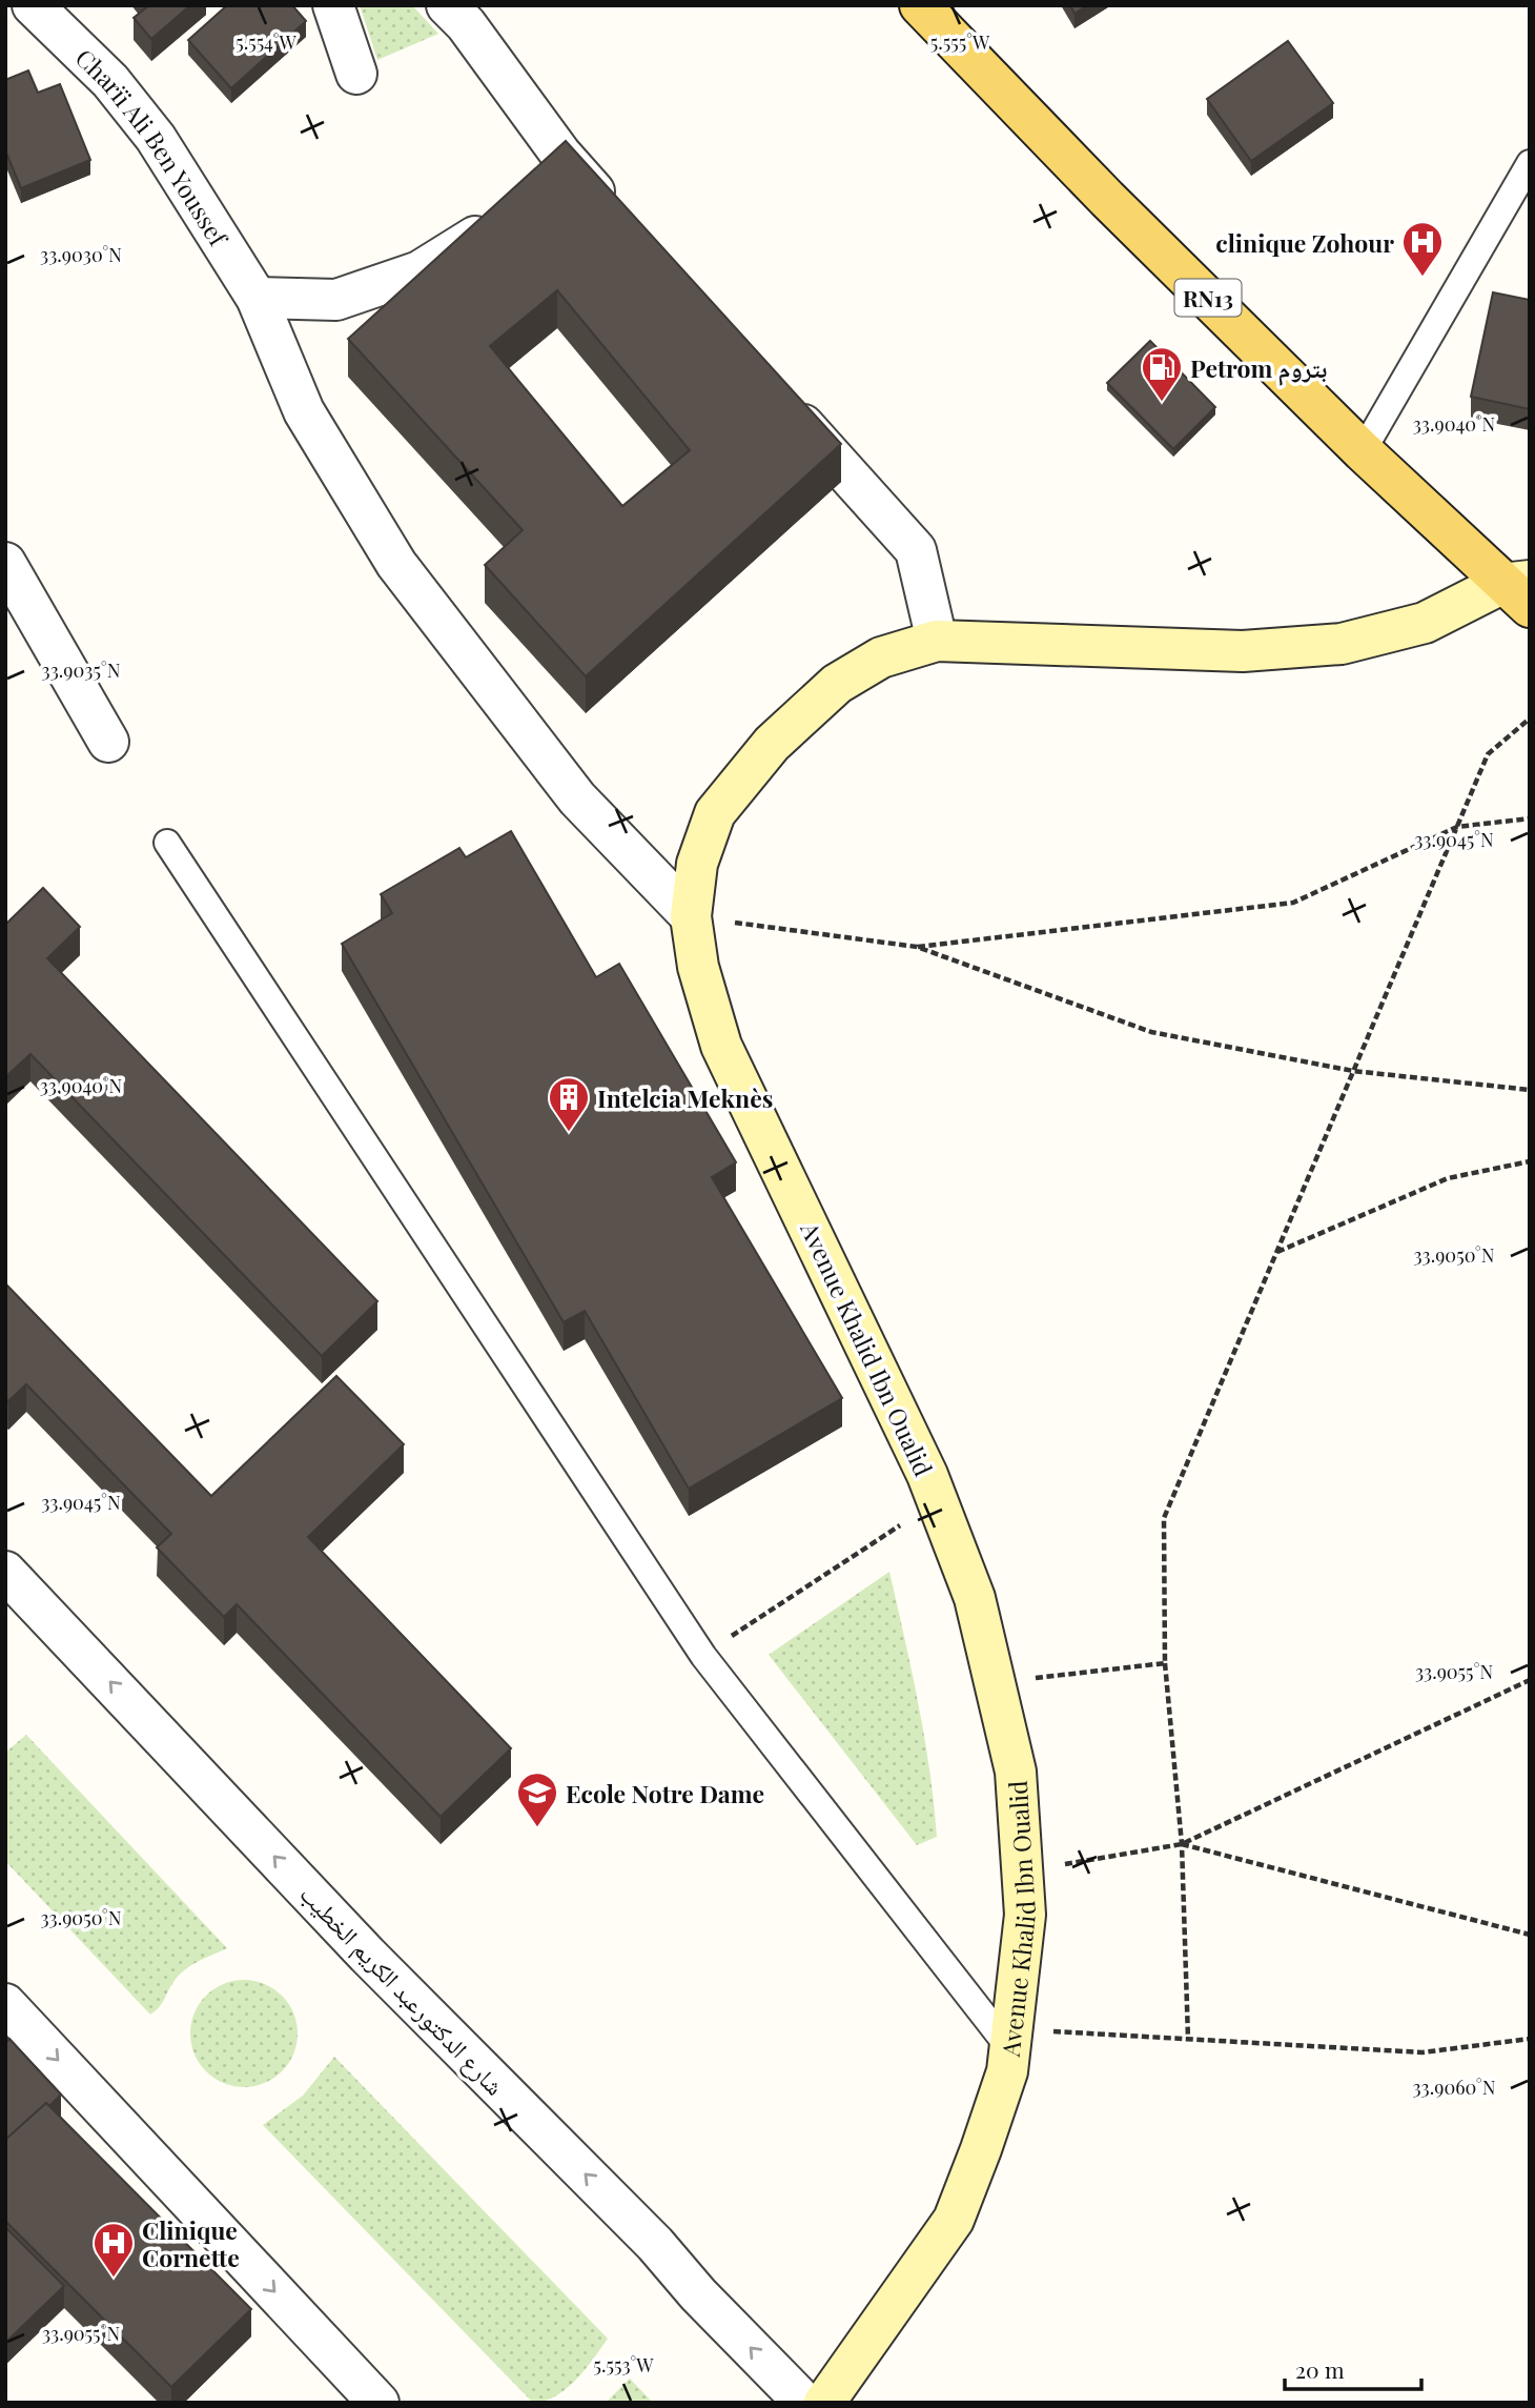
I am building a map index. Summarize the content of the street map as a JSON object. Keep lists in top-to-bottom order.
{
  "streets": {
    "main road": ["RN13", "Avenue Khalid Ibn Oualid"],
    "street": ["Charïi Ali Ben Youssef", "شارع الدكتورعبد الكريم الخطيب"]
  },
  "crossings": [
    ["Charïi Ali Ben Youssef", "Avenue Khalid Ibn Oualid"],
    ["RN13", "Avenue Khalid Ibn Oualid"]
  ],
  "places": {
    "hospital": ["clinique Zohour", "Clinique Cornette"],
    "fuel station": ["Petrom بتروم"],
    "building": ["Intelcia Meknès"],
    "school or university": ["Ecole Notre Dame"]
  },
  "scale_bar": "20 m",
  "coordinates": [
    "5.554°W",
    "5.555°W",
    "33.9030°N",
    "33.9040°N",
    "33.9035°N",
    "33.9045°N",
    "33.9050°N",
    "33.9055°N",
    "33.9060°N",
    "5.553°W"
  ]
}
